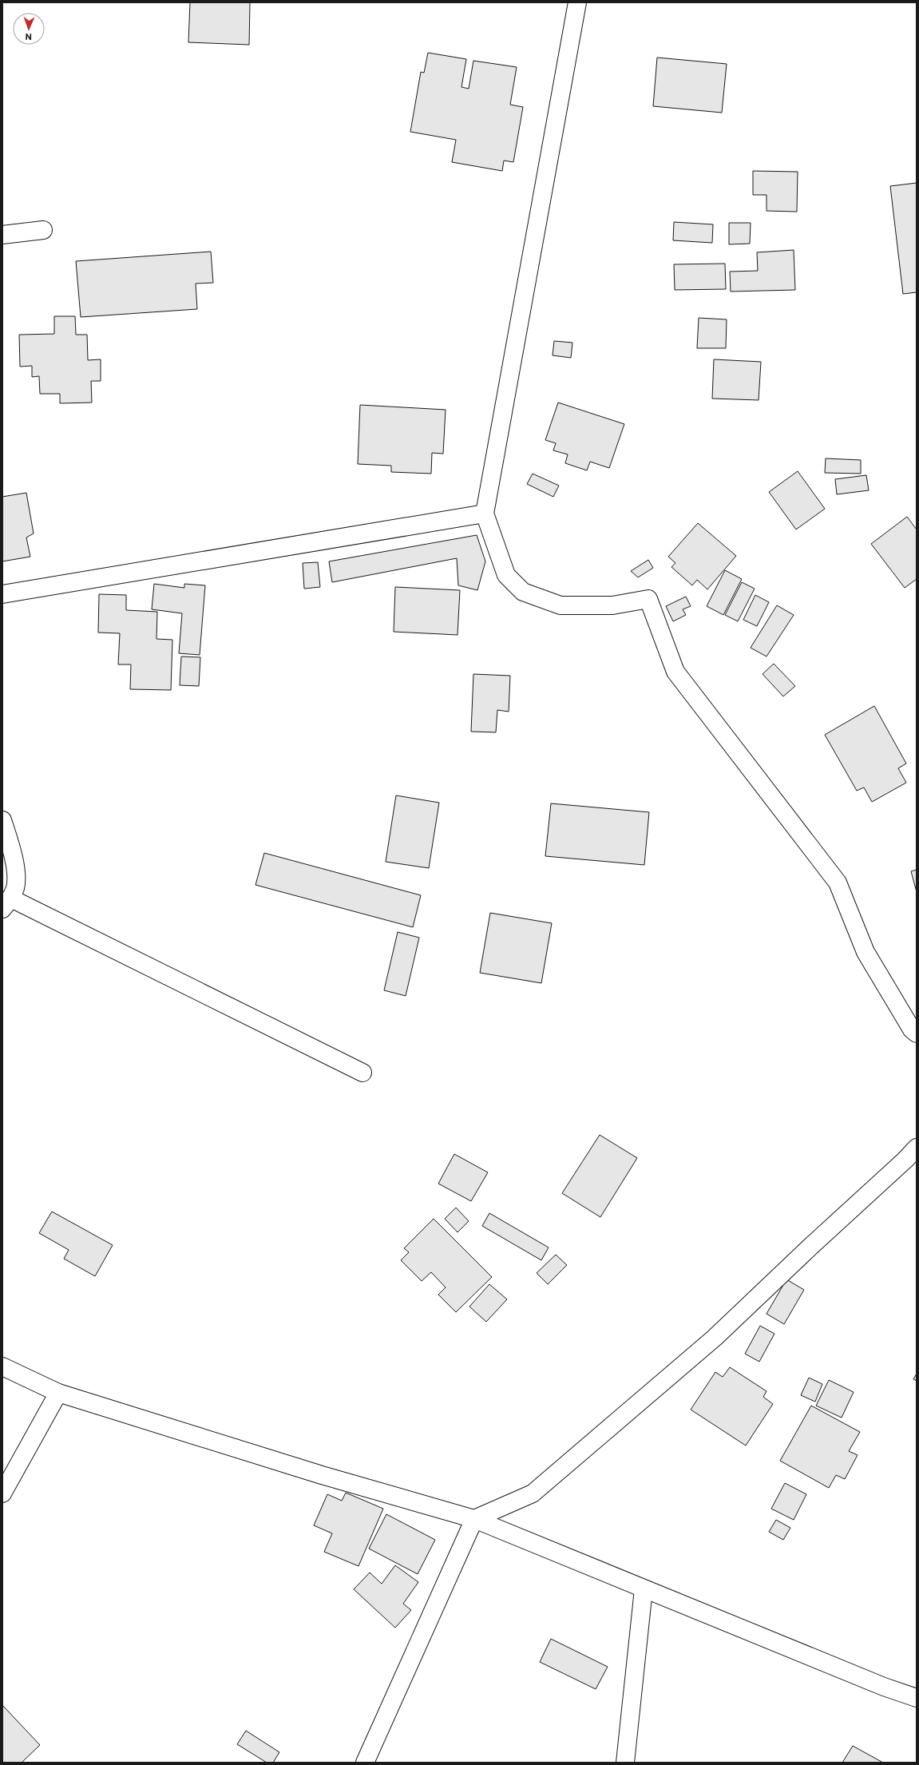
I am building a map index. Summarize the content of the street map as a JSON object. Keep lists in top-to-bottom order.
{
  "north": "bottom"
}
